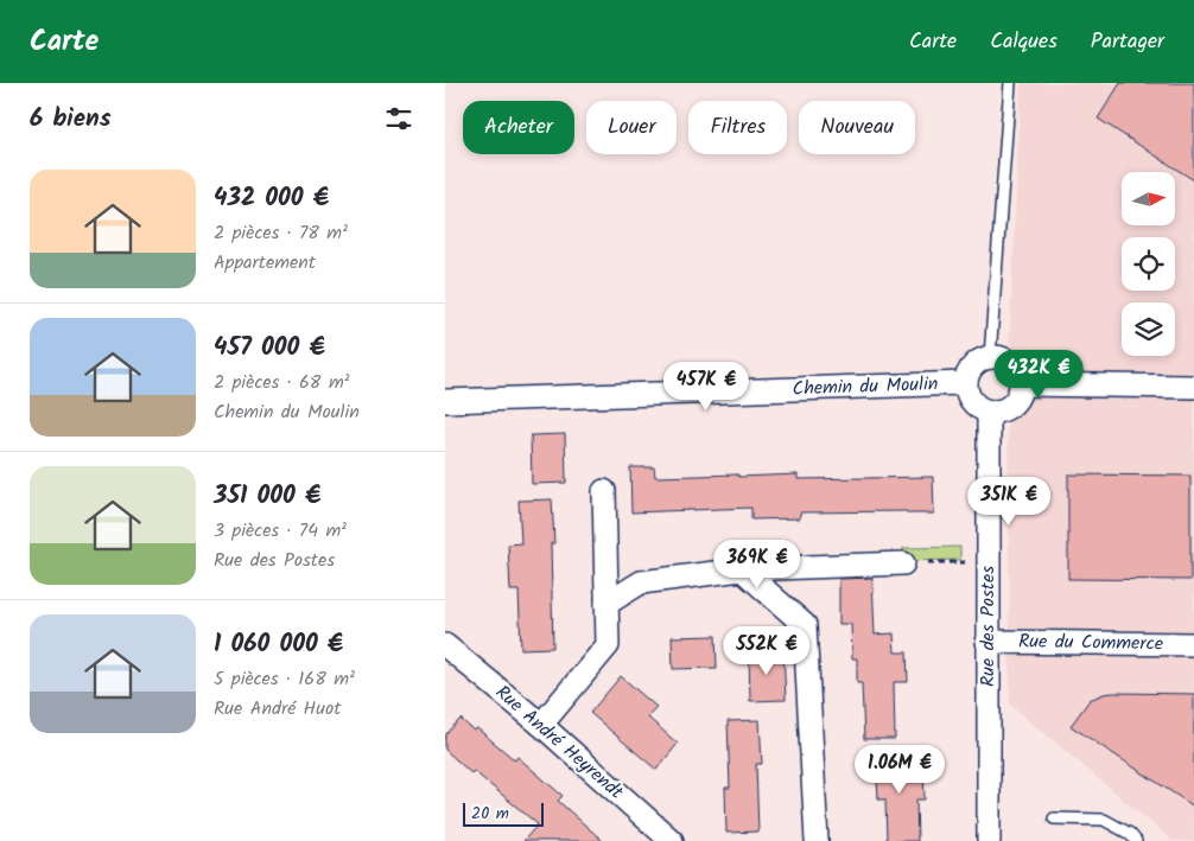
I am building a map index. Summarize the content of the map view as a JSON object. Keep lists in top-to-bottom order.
{
  "streets": {
    "street": [
      "Chemin du Moulin",
      "Rue des Postes",
      "Rue du Commerce",
      "Rue André Heyrendt"
    ]
  },
  "crossings": [
    ["Chemin du Moulin", "Rue des Postes"],
    ["Rue des Postes", "Rue du Commerce"]
  ],
  "scale_bar": "20 m",
  "north": "right",
  "page": {
    "header": "Carte",
    "nav": ["Carte", "Calques", "Partager"],
    "heading": "6 biens",
    "chip": [
      "Acheter",
      "Louer",
      "Filtres",
      "Nouveau"
    ],
    "list": [
      {
        "name": "432 000 €",
        "note": "2 pièces · 78 m² · Appartement"
      },
      {
        "name": "457 000 €",
        "note": "2 pièces · 68 m² · Chemin du Moulin"
      },
      {
        "name": "351 000 €",
        "note": "3 pièces · 74 m² · Rue des Postes"
      },
      {
        "name": "1 060 000 €",
        "note": "5 pièces · 168 m² · Rue André Huot"
      }
    ],
    "price": [
      "432K €",
      "457K €",
      "351K €",
      "369K €",
      "552K €",
      "1.06M €"
    ],
    "scale": "20 m"
  }
}
